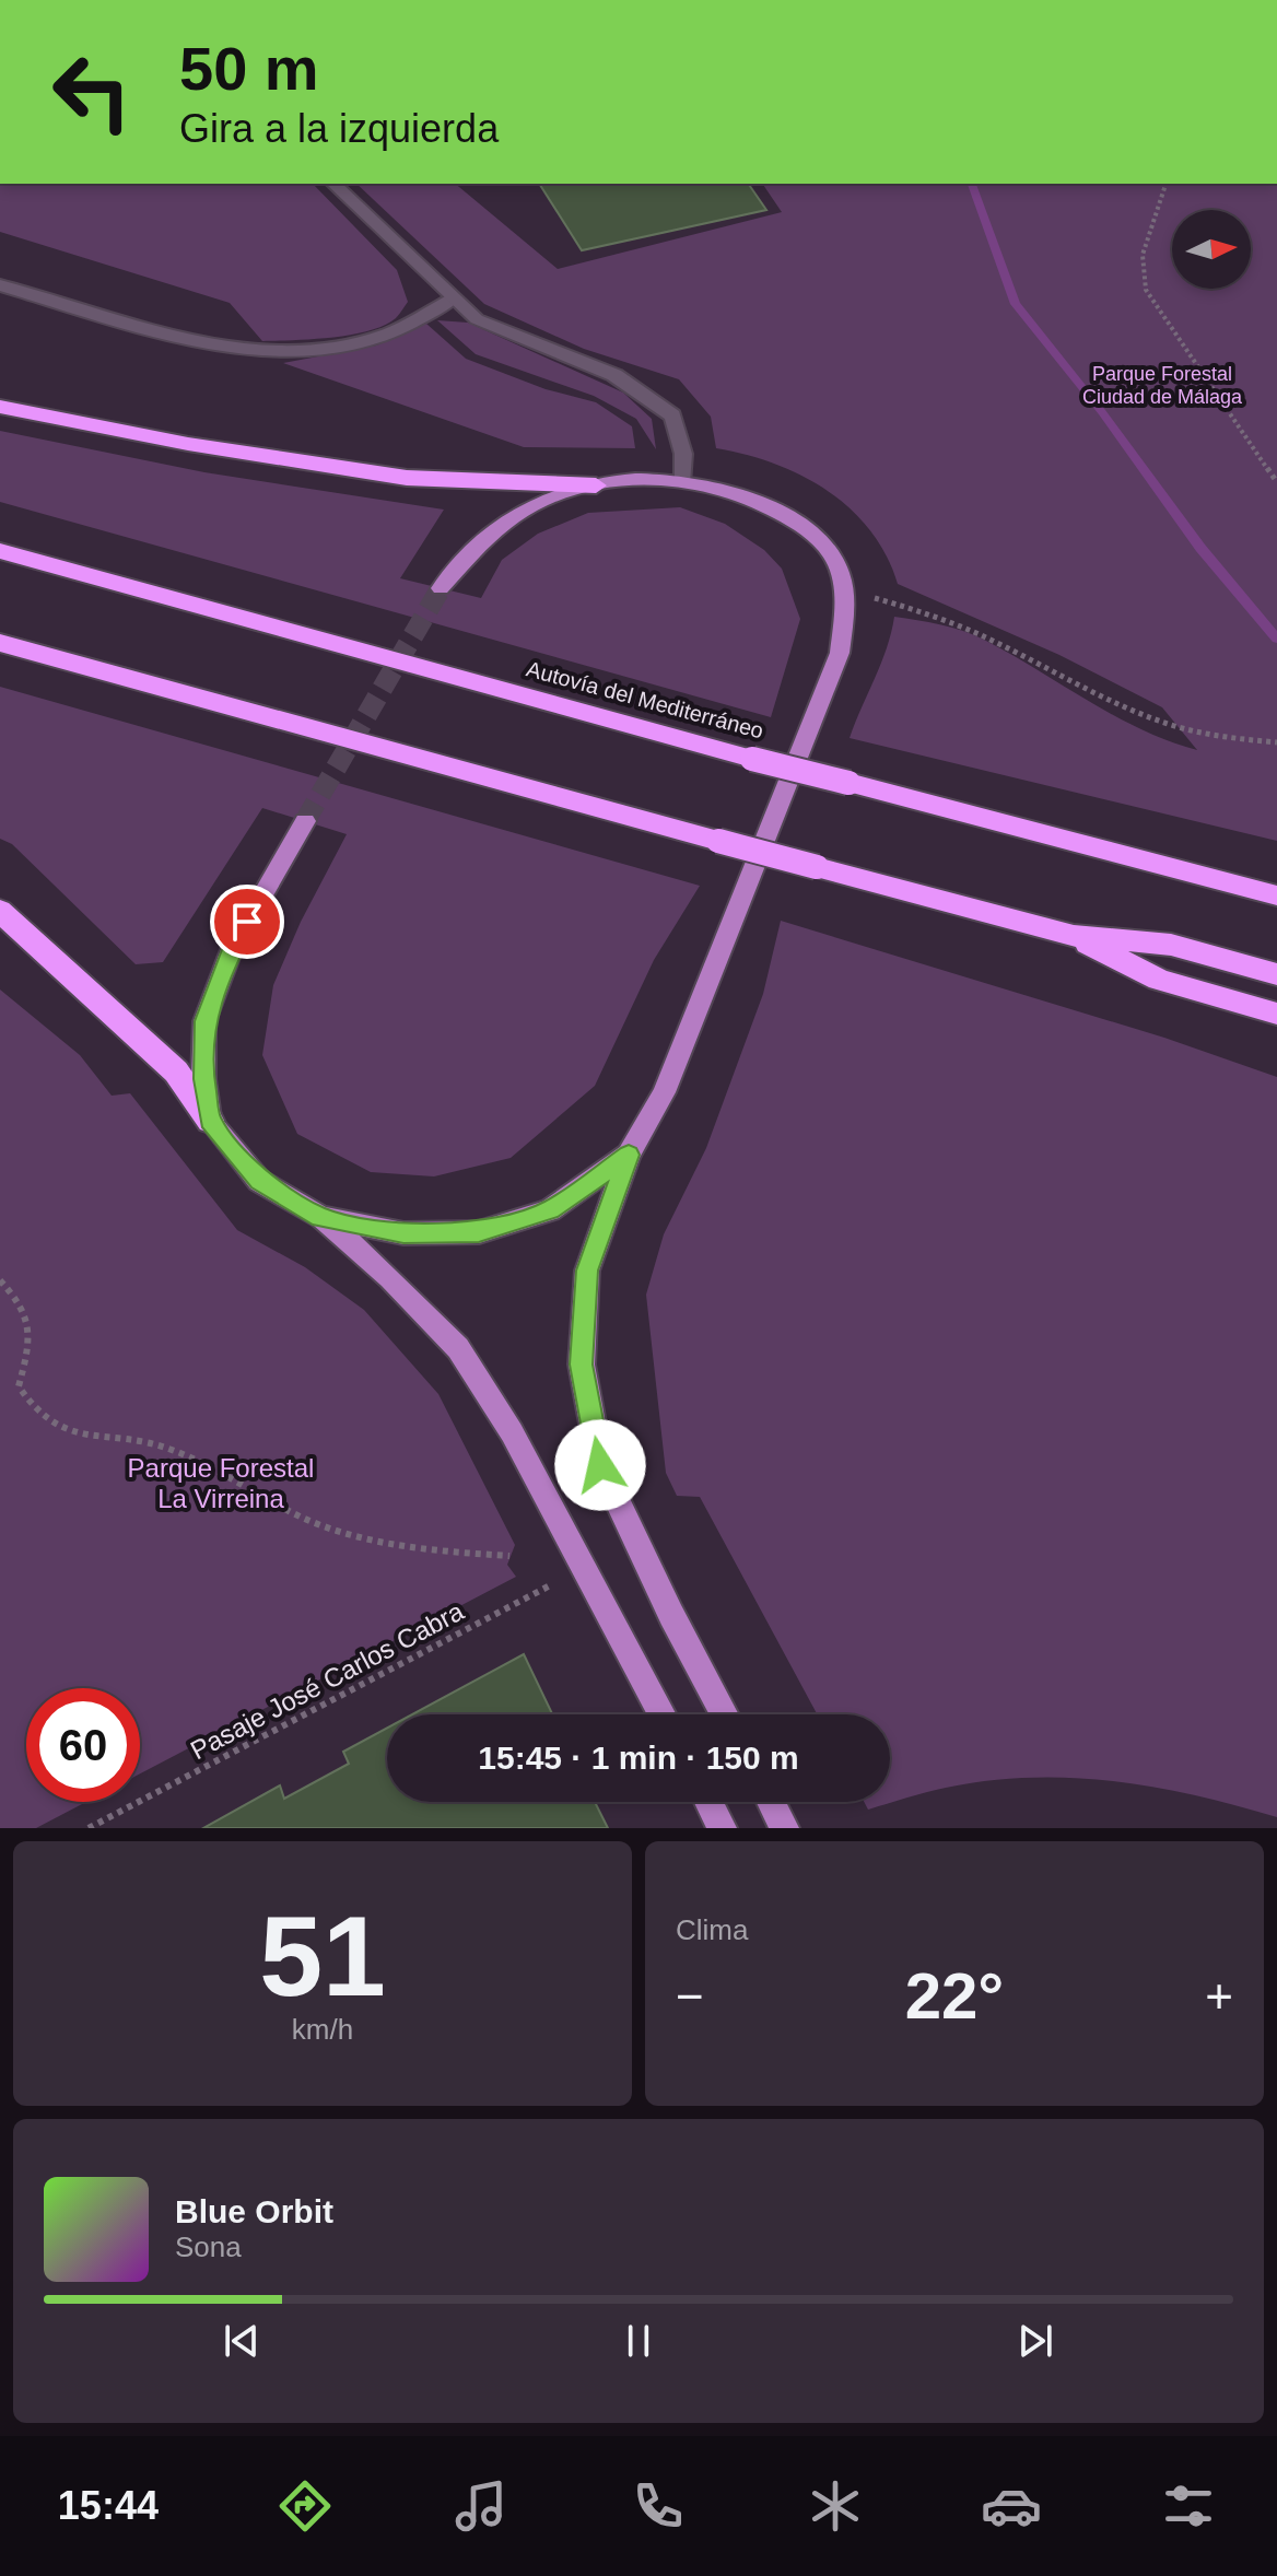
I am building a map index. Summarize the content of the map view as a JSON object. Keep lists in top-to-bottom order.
{
  "streets": {
    "highway": ["Autovía del Mediterráneo"],
    "path": ["Pasaje José Carlos Cabra"]
  },
  "parks": ["Parque Forestal Ciudad de Málaga", "Parque Forestal La Virreina"],
  "north": "right",
  "page": {
    "turn": ["50 m", "Gira a la izquierda"],
    "limit": "60",
    "trip": "15:45 · 1 min · 150 m",
    "tile": [
      ["51", "km/h"],
      "Clima"
    ],
    "heat": ["−", "22°", "+"],
    "song": ["Blue Orbit", "Sona"],
    "tabs": "15:44"
  }
}
